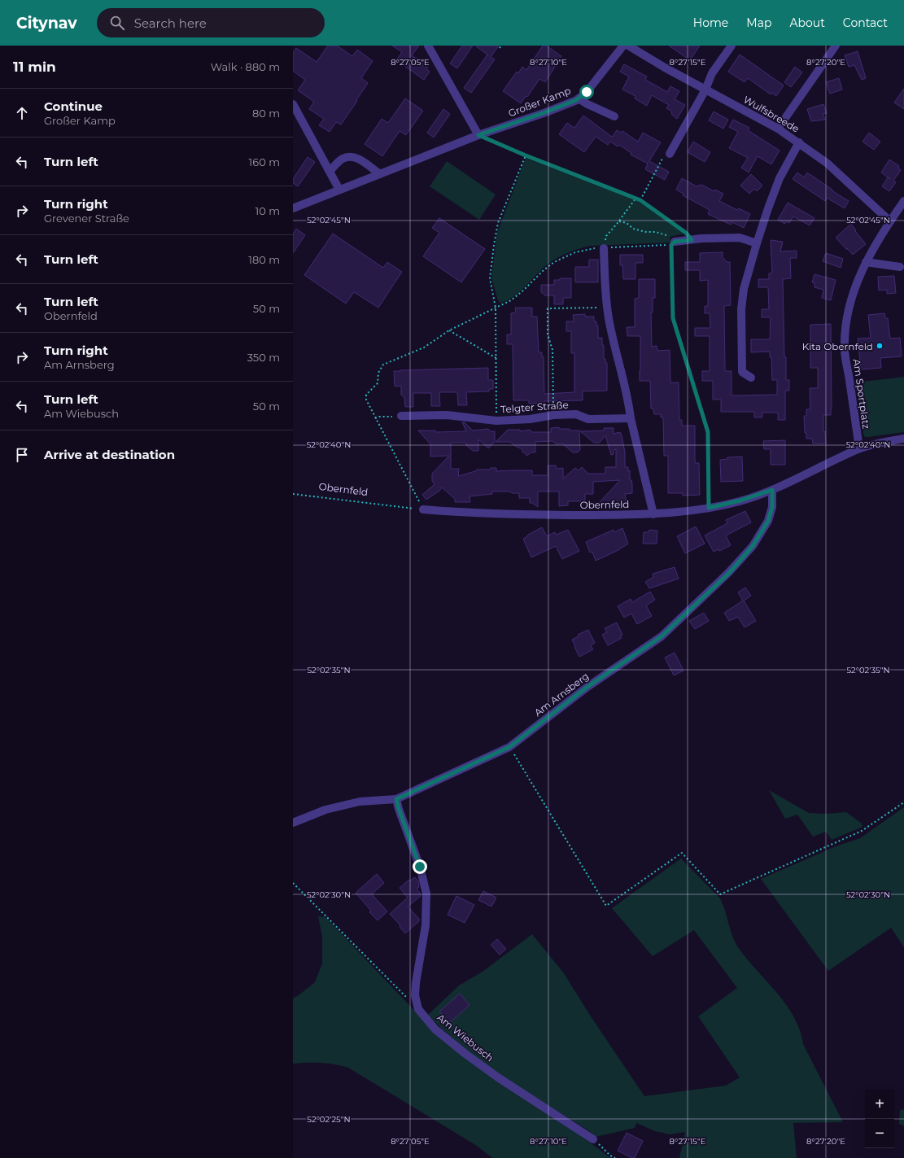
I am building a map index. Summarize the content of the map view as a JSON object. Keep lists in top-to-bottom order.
{
  "streets": {
    "street": [
      "Großer Kamp",
      "Wulfsbreede",
      "Am Sportplatz",
      "Telgter Straße",
      "Obernfeld",
      "Am Arnsberg",
      "Am Wiebusch"
    ]
  },
  "crossings": [
    ["Wulfsbreede", "Am Sportplatz"],
    ["Am Sportplatz", "Obernfeld"],
    ["Obernfeld", "Am Arnsberg"]
  ],
  "places": ["Kita Obernfeld"],
  "page": {
    "header": "Citynav",
    "search": "Search here",
    "nav": [
      "Home",
      "Map",
      "About",
      "Contact"
    ],
    "heading": ["11 min", "Walk · 880 m"],
    "list": [
      ["Continue", "Großer Kamp", "80 m"],
      ["Turn left", "160 m"],
      ["Turn right", "Grevener Straße", "10 m"],
      ["Turn left", "180 m"],
      ["Turn left", "Obernfeld", "50 m"],
      ["Turn right", "Am Arnsberg", "350 m"],
      ["Turn left", "Am Wiebusch", "50 m"],
      "Arrive at destination"
    ],
    "map_buttons": ["+", "−"]
  },
  "coordinates": [
    "8°27'05\"E",
    "8°27'10\"E",
    "8°27'15\"E",
    "8°27'20\"E",
    "52°02'45\"N",
    "52°02'40\"N",
    "52°02'35\"N",
    "52°02'30\"N",
    "52°02'25\"N"
  ]
}
